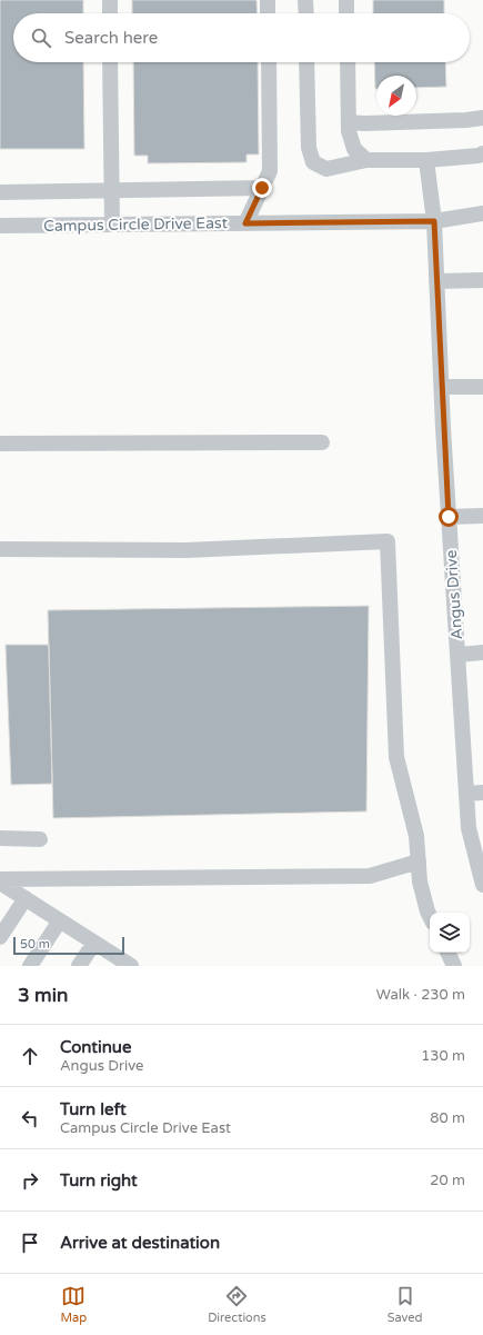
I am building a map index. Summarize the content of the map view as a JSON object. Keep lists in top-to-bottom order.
{
  "streets": {
    "street": ["Campus Circle Drive East", "Angus Drive"]
  },
  "crossings": [
    ["Campus Circle Drive East", "Angus Drive"]
  ],
  "scale_bar": "50 m",
  "north": "bottom left",
  "page": {
    "search": "Search here",
    "scale": "50 m",
    "heading": ["3 min", "Walk · 230 m"],
    "list": [
      ["Continue", "Angus Drive", "130 m"],
      ["Turn left", "Campus Circle Drive East", "80 m"],
      ["Turn right", "20 m"],
      "Arrive at destination"
    ],
    "nav": ["Map", "Directions", "Saved"]
  }
}
